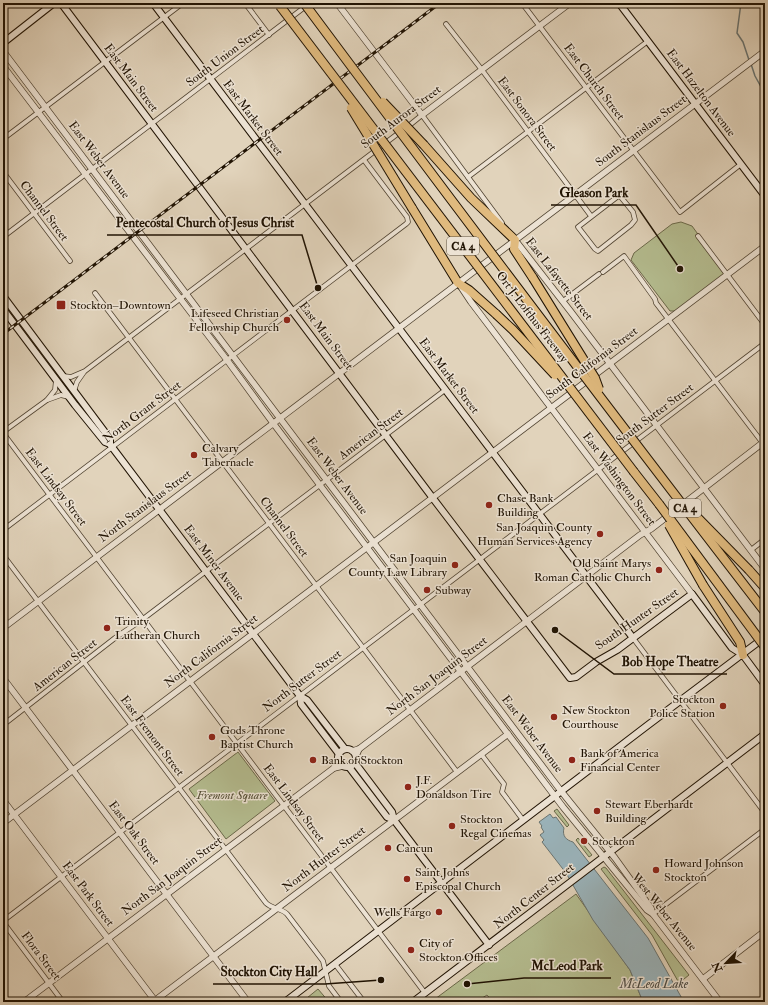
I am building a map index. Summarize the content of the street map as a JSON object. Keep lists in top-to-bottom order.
{
  "streets": {
    "highway": ["CA 4", "Ort J. Lofthus Freeway"],
    "main road": [
      "East Main Street",
      "East Hazelton Avenue",
      "East Market Street",
      "East Washington Street",
      "East Miner Avenue",
      "South Hunter Street",
      "North Center Street"
    ],
    "street": [
      "South Union Street",
      "East Church Street",
      "East Sonora Street",
      "South Aurora Street",
      "South Stanislaus Street",
      "East Weber Avenue",
      "Channel Street",
      "East Lafayette Street",
      "South California Street",
      "North Grant Street",
      "South Sutter Street",
      "American Street",
      "East Lindsay Street",
      "North Stanislaus Street",
      "North California Street",
      "North San Joaquin Street",
      "North Sutter Street",
      "East Fremont Street",
      "East Oak Street",
      "North Hunter Street",
      "East Park Street",
      "West Weber Avenue",
      "Flora Street"
    ]
  },
  "crossings": [
    ["South Union Street", "East Main Street"],
    ["South Union Street", "East Market Street"],
    ["South Union Street", "East Weber Avenue"],
    ["South Union Street", "Channel Street"],
    ["East Main Street", "South Aurora Street"],
    ["East Main Street", "South Stanislaus Street"],
    ["East Main Street", "South California Street"],
    ["East Main Street", "North Grant Street"],
    ["East Main Street", "South Sutter Street"],
    ["East Main Street", "American Street"],
    ["East Main Street", "North Stanislaus Street"],
    ["East Main Street", "South Hunter Street"],
    ["East Main Street", "North California Street"],
    ["East Main Street", "North San Joaquin Street"],
    ["East Main Street", "North Sutter Street"],
    ["East Church Street", "East Hazelton Avenue"],
    ["East Church Street", "South Aurora Street"],
    ["East Church Street", "South Stanislaus Street"],
    ["East Hazelton Avenue", "South Stanislaus Street"],
    ["East Sonora Street", "South Aurora Street"],
    ["East Sonora Street", "South Stanislaus Street"],
    ["South Aurora Street", "East Market Street"],
    ["South Aurora Street", "East Weber Avenue"],
    ["South Aurora Street", "Channel Street"],
    ["South Aurora Street", "East Lafayette Street"],
    ["South Aurora Street", "North Grant Street"],
    ["East Market Street", "South Stanislaus Street"],
    ["East Market Street", "South California Street"],
    ["East Market Street", "North Grant Street"],
    ["East Market Street", "South Sutter Street"],
    ["East Market Street", "American Street"],
    ["East Market Street", "South Hunter Street"],
    ["East Market Street", "North San Joaquin Street"],
    ["East Market Street", "North Center Street"],
    ["South Stanislaus Street", "East Lafayette Street"],
    ["South Stanislaus Street", "East Washington Street"],
    ["South Stanislaus Street", "North Stanislaus Street"],
    ["East Weber Avenue", "North Grant Street"],
    ["East Weber Avenue", "American Street"],
    ["East Weber Avenue", "North Stanislaus Street"],
    ["East Weber Avenue", "North California Street"],
    ["East Weber Avenue", "North San Joaquin Street"],
    ["East Weber Avenue", "North Sutter Street"],
    ["East Weber Avenue", "North Hunter Street"],
    ["East Weber Avenue", "North Center Street"],
    ["East Weber Avenue", "West Weber Avenue"],
    ["Channel Street", "North Grant Street"],
    ["Channel Street", "American Street"],
    ["Channel Street", "North Stanislaus Street"],
    ["Channel Street", "North California Street"],
    ["Channel Street", "North San Joaquin Street"],
    ["Channel Street", "North Sutter Street"],
    ["Channel Street", "North Hunter Street"],
    ["CA 4", "Ort J. Lofthus Freeway"],
    ["East Lafayette Street", "South California Street"],
    ["East Lafayette Street", "South Sutter Street"],
    ["East Lafayette Street", "North San Joaquin Street"],
    ["South California Street", "East Washington Street"],
    ["South California Street", "North California Street"],
    ["North Grant Street", "East Lindsay Street"],
    ["North Grant Street", "East Miner Avenue"],
    ["South Sutter Street", "East Washington Street"],
    ["South Sutter Street", "North Sutter Street"],
    ["American Street", "East Lindsay Street"],
    ["American Street", "East Miner Avenue"],
    ["American Street", "East Fremont Street"],
    ["American Street", "East Oak Street"],
    ["East Washington Street", "South Hunter Street"],
    ["East Washington Street", "North San Joaquin Street"],
    ["East Lindsay Street", "North Stanislaus Street"],
    ["East Lindsay Street", "North California Street"],
    ["East Lindsay Street", "North San Joaquin Street"],
    ["East Lindsay Street", "North Sutter Street"],
    ["East Lindsay Street", "North Hunter Street"],
    ["East Lindsay Street", "North Center Street"],
    ["North Stanislaus Street", "East Miner Avenue"],
    ["North Stanislaus Street", "East Fremont Street"],
    ["East Miner Avenue", "North California Street"],
    ["East Miner Avenue", "North San Joaquin Street"],
    ["East Miner Avenue", "North Sutter Street"],
    ["East Miner Avenue", "North Hunter Street"],
    ["East Miner Avenue", "North Center Street"],
    ["North California Street", "East Fremont Street"],
    ["North California Street", "East Oak Street"],
    ["North California Street", "East Park Street"],
    ["North San Joaquin Street", "East Fremont Street"],
    ["North San Joaquin Street", "East Oak Street"],
    ["North San Joaquin Street", "East Park Street"],
    ["North San Joaquin Street", "Flora Street"],
    ["North Sutter Street", "East Fremont Street"],
    ["North Sutter Street", "East Oak Street"],
    ["North Sutter Street", "East Park Street"],
    ["North Sutter Street", "Flora Street"],
    ["East Fremont Street", "North Hunter Street"],
    ["East Oak Street", "North Hunter Street"],
    ["North Hunter Street", "East Park Street"],
    ["North Center Street", "West Weber Avenue"]
  ],
  "water": ["McLeod Lake"],
  "parks": ["Fremont Square"],
  "places": {
    "other": [
      "Gleason Park",
      "Pentecostal Church of Jesus Christ",
      "Lifeseed Christian Fellowship Church",
      "Calvary Tabernacle",
      "Chase Bank Building",
      "San Joaquin County Human Services Agency",
      "San Joaquin County Law Library",
      "Old Saint Marys Roman Catholic Church",
      "Subway",
      "Trinity Lutheran Church",
      "Bob Hope Theatre",
      "Stockton Police Station",
      "New Stockton Courthouse",
      "Gods Throne Baptist Church",
      "Bank of Stockton",
      "Bank of America Financial Center",
      "J.F. Donaldson Tire",
      "Stewart Eberhardt Building",
      "Stockton Regal Cinemas",
      "Stockton",
      "Cancun",
      "Howard Johnson Stockton",
      "Saint Johns Episcopal Church",
      "Wells Fargo",
      "City of Stockton Offices",
      "Stockton City Hall",
      "McLeod Park"
    ],
    "transit": ["Stockton–Downtown"]
  },
  "north": "bottom left"
}
